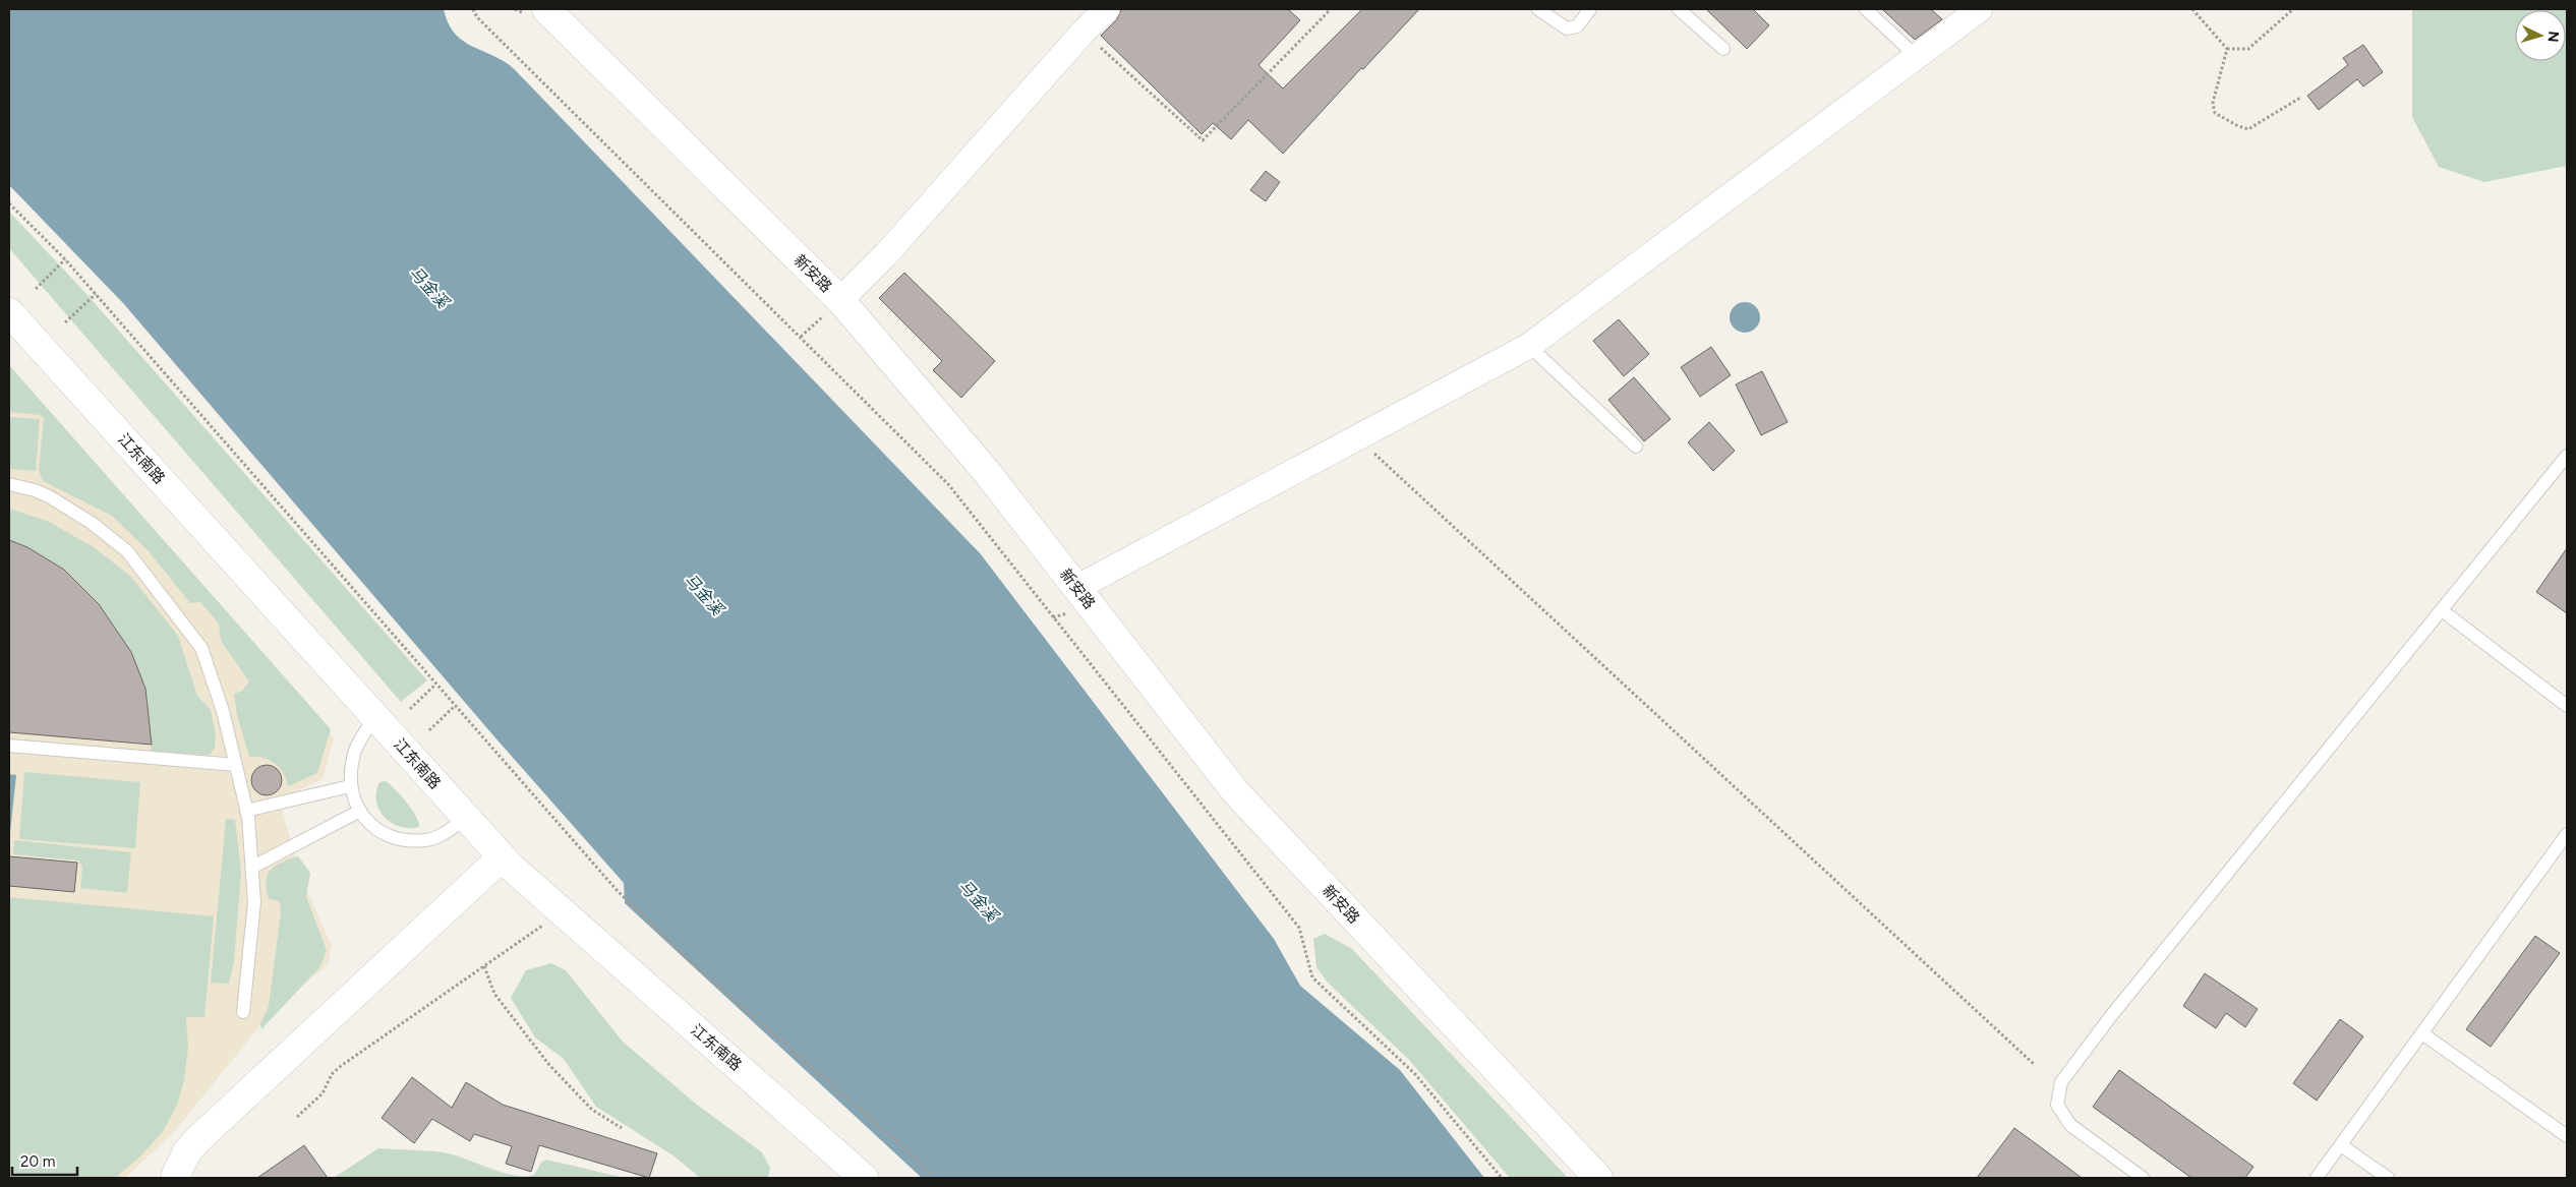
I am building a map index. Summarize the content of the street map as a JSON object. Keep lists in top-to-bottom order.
{
  "streets": {
    "street": ["新安路", "江东南路"]
  },
  "water": ["马金溪"],
  "scale_bar": "20 m",
  "north": "right"
}
